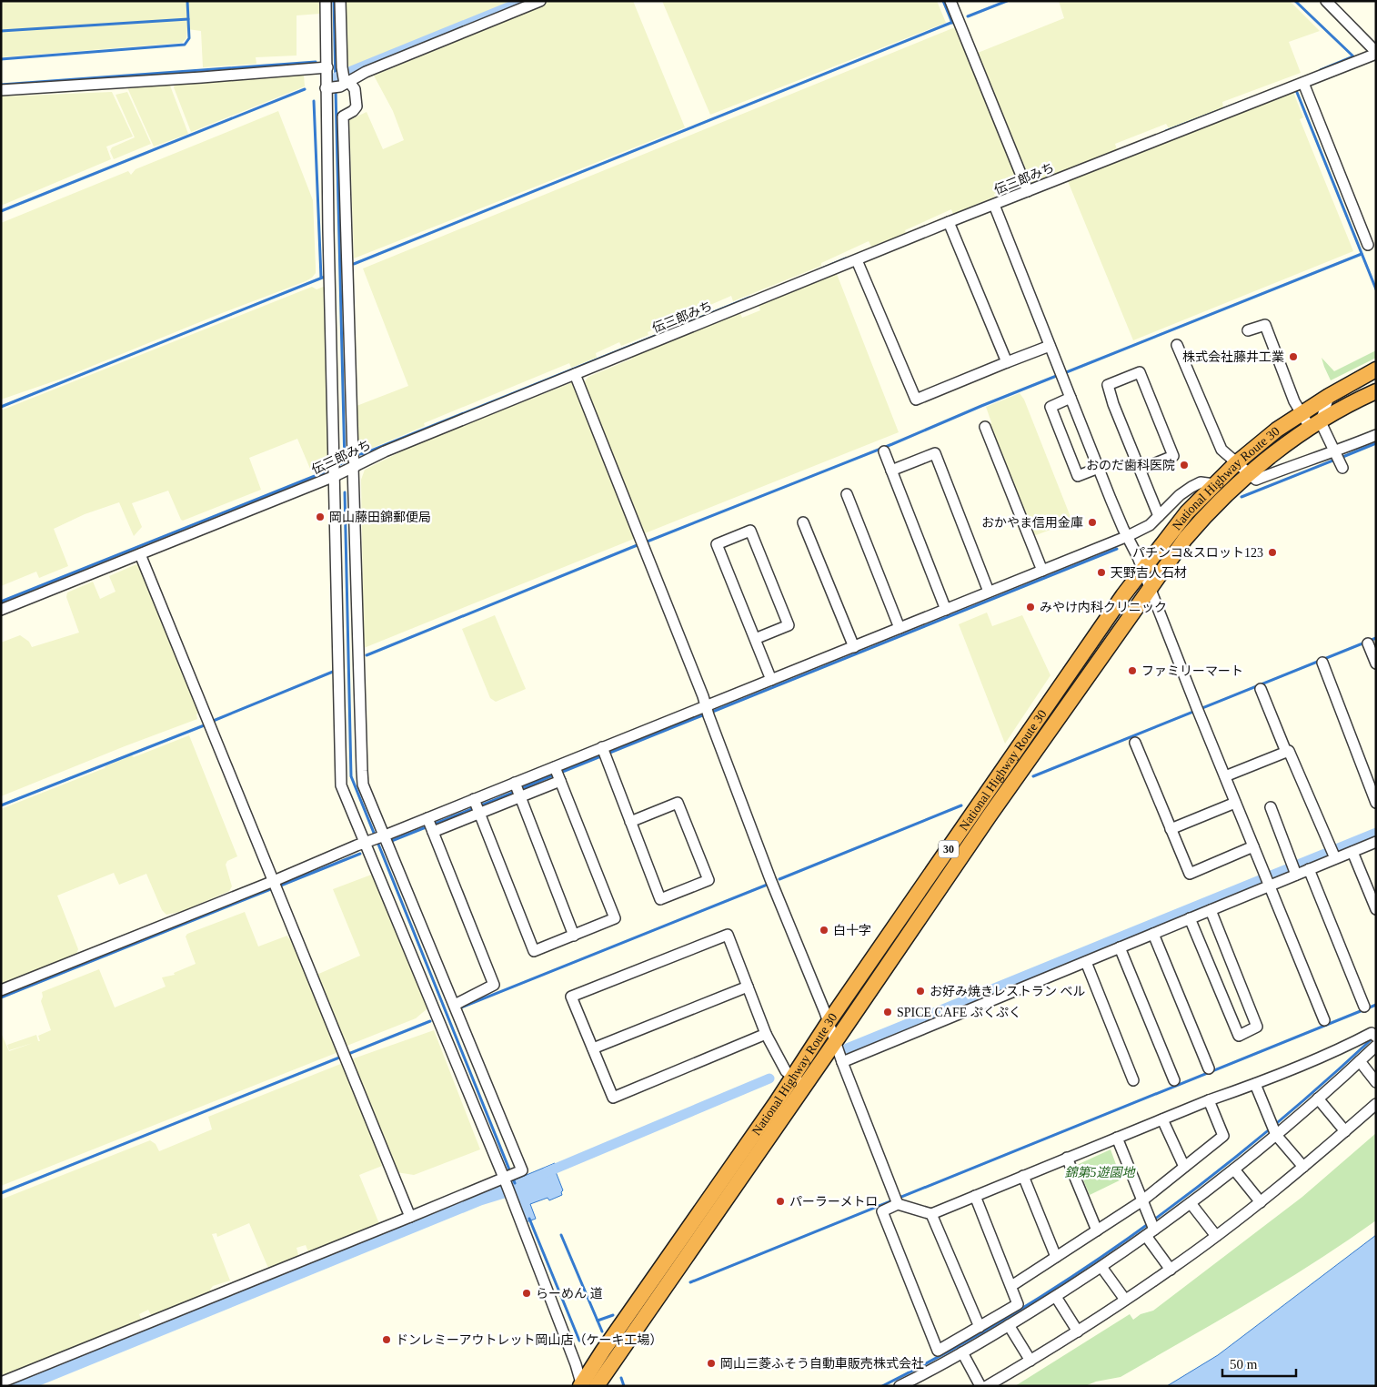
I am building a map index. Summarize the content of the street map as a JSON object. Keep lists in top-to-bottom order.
{
  "streets": {
    "highway": ["National Highway Route 30", "30"],
    "street": ["伝三郎みち"]
  },
  "parks": ["錦第5遊園地"],
  "places": [
    "株式会社藤井工業",
    "おのだ歯科医院",
    "岡山藤田錦郵便局",
    "おかやま信用金庫",
    "パチンコ&スロット123",
    "天野吉人石材",
    "みやけ内科クリニック",
    "ファミリーマート",
    "白十字",
    "お好み焼きレストラン ベル",
    "SPICE CAFE ぷくぷく",
    "パーラーメトロ",
    "らーめん 道",
    "ドンレミーアウトレット岡山店（ケーキ工場）",
    "岡山三菱ふそう自動車販売株式会社"
  ],
  "scale_bar": "50 m"
}
